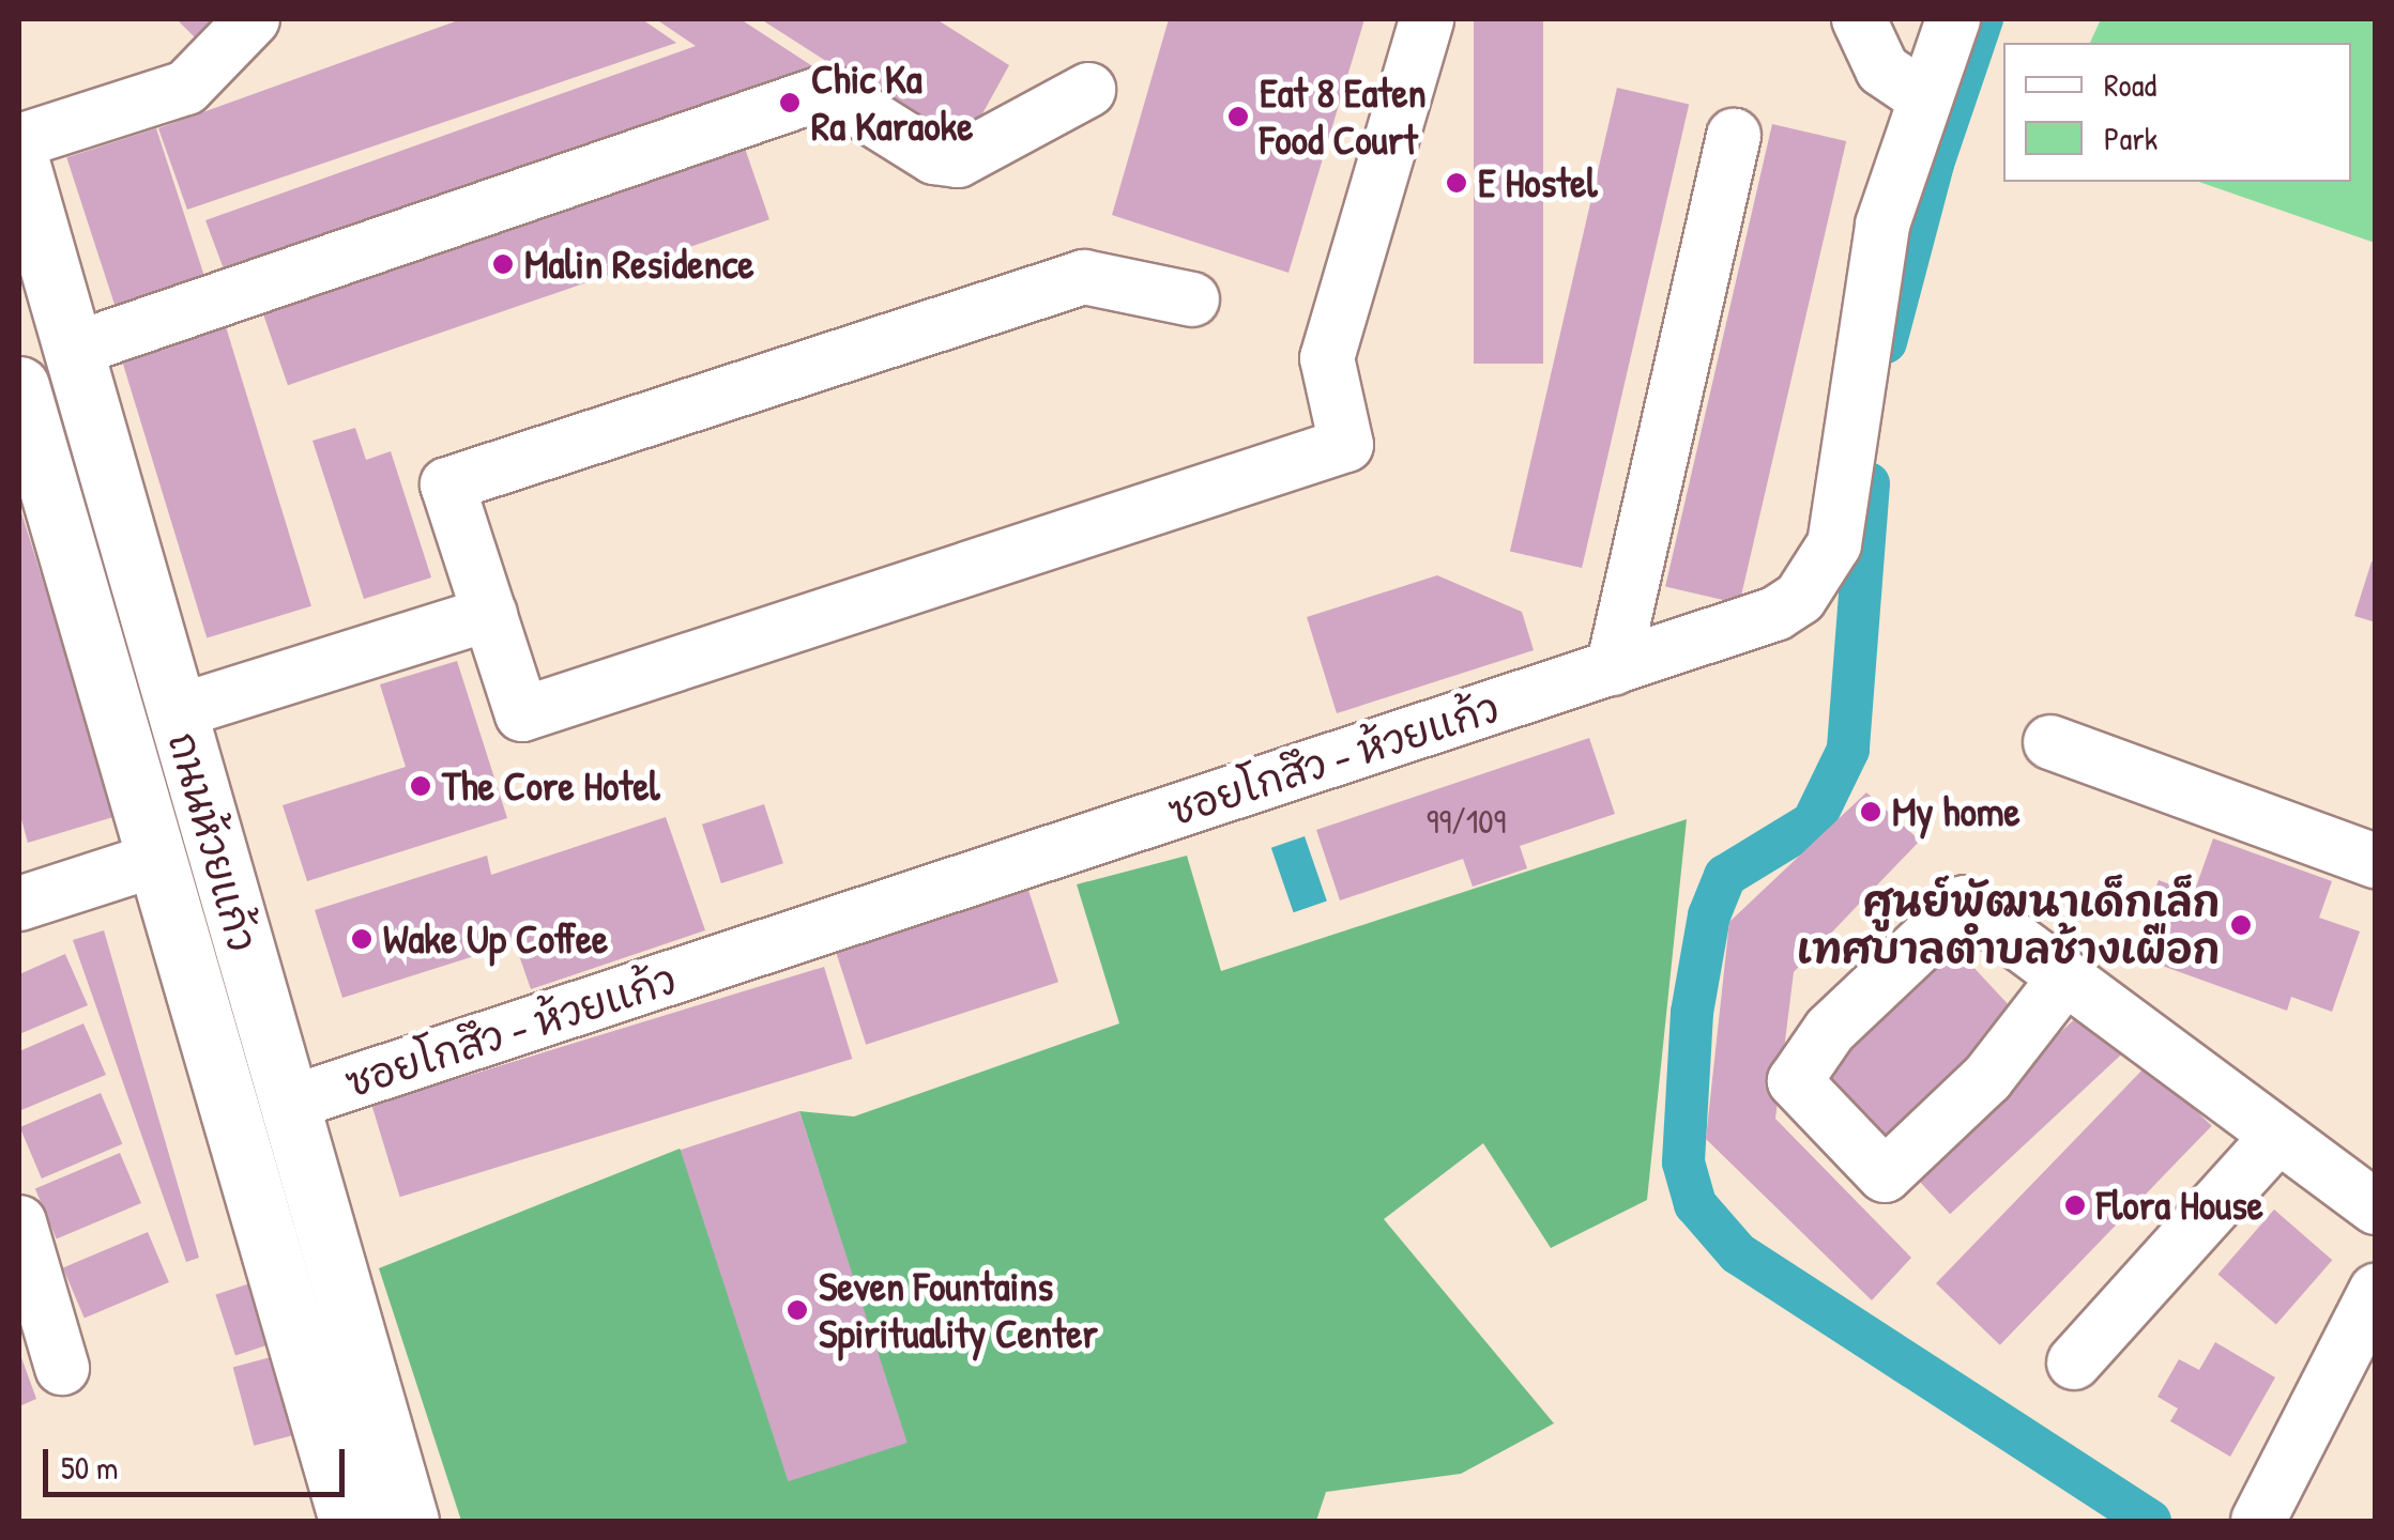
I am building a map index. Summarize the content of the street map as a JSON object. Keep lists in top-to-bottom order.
{
  "streets": {
    "main road": ["ถนนห้วยแก้ว"],
    "street": ["ซอยโกสึว - ห้วยแก้ว"]
  },
  "crossings": [
    ["ซอยโกสึว - ห้วยแก้ว", "ถนนห้วยแก้ว"]
  ],
  "places": [
    "Chic Ka Ra Karaoke",
    "Eat 8 Eaten Food Court",
    "E Hostel",
    "Malin Residence",
    "The Core Hotel",
    "My home",
    "ศูนย์พัฒนาเด็กเล็ก เทศบาลตำบลช้างเผือก",
    "Wake Up Coffee",
    "Flora House",
    "Seven Fountains Spirituality Center"
  ],
  "house_numbers": ["99/109"],
  "legend": ["Road", "Park"],
  "scale_bar": "50 m"
}
